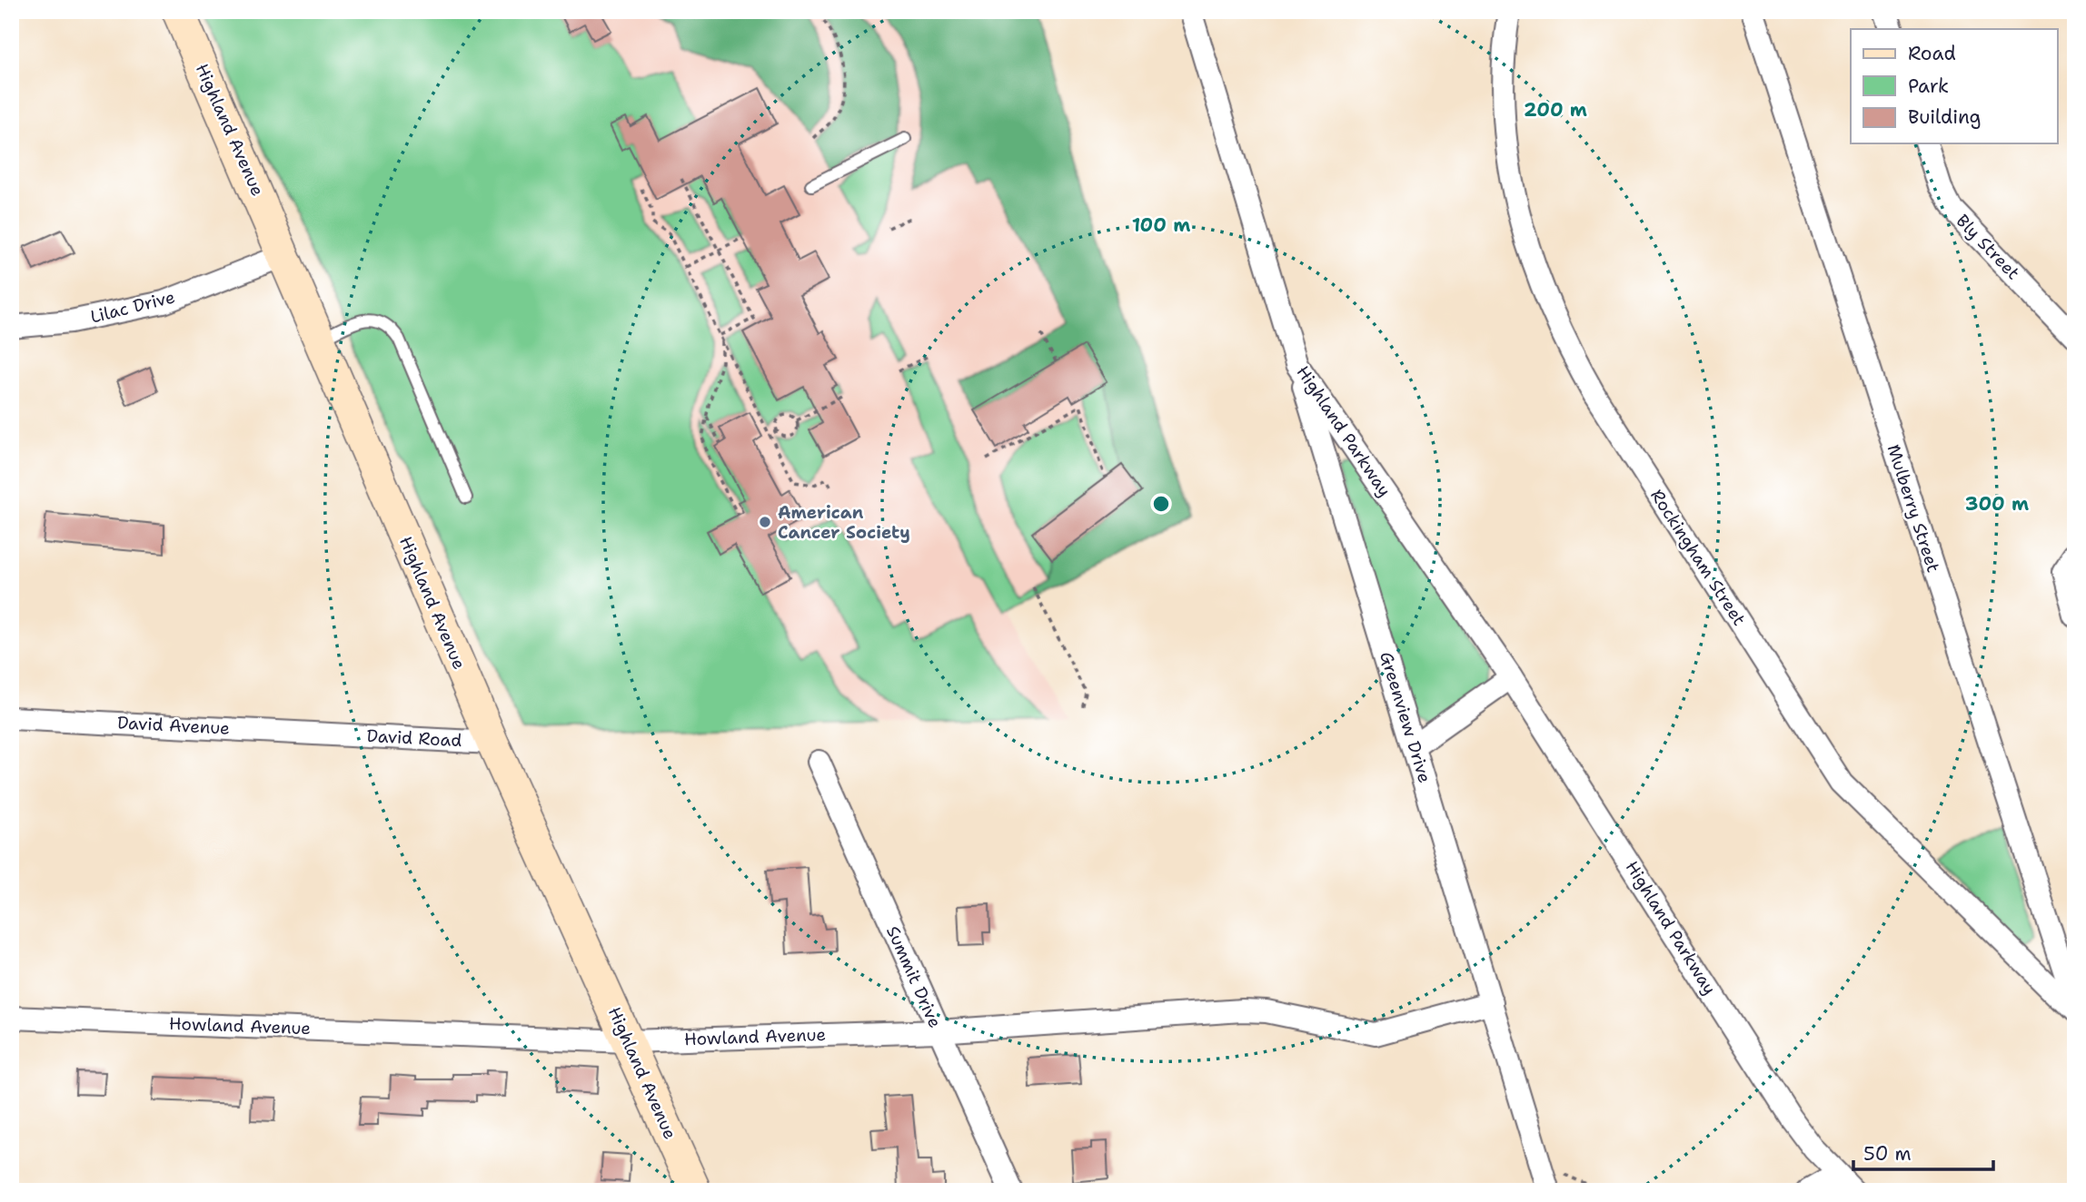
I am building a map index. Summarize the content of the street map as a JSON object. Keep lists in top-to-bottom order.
{
  "streets": {
    "street": [
      "Highland Avenue",
      "Bly Street",
      "Lilac Drive",
      "Highland Parkway",
      "Mulberry Street",
      "Rockingham Street",
      "Greenview Drive",
      "David Avenue",
      "David Road",
      "Summit Drive",
      "Howland Avenue"
    ]
  },
  "crossings": [
    ["Highland Avenue", "Lilac Drive"],
    ["Highland Avenue", "David Road"],
    ["Highland Avenue", "Howland Avenue"],
    ["Highland Parkway", "Greenview Drive"],
    ["Greenview Drive", "Howland Avenue"],
    ["David Avenue", "David Road"],
    ["Summit Drive", "Howland Avenue"]
  ],
  "places": ["American Cancer Society"],
  "legend": ["Road", "Park", "Building"],
  "scale_bar": "50 m",
  "rings": ["200 m", "100 m", "300 m"]
}
